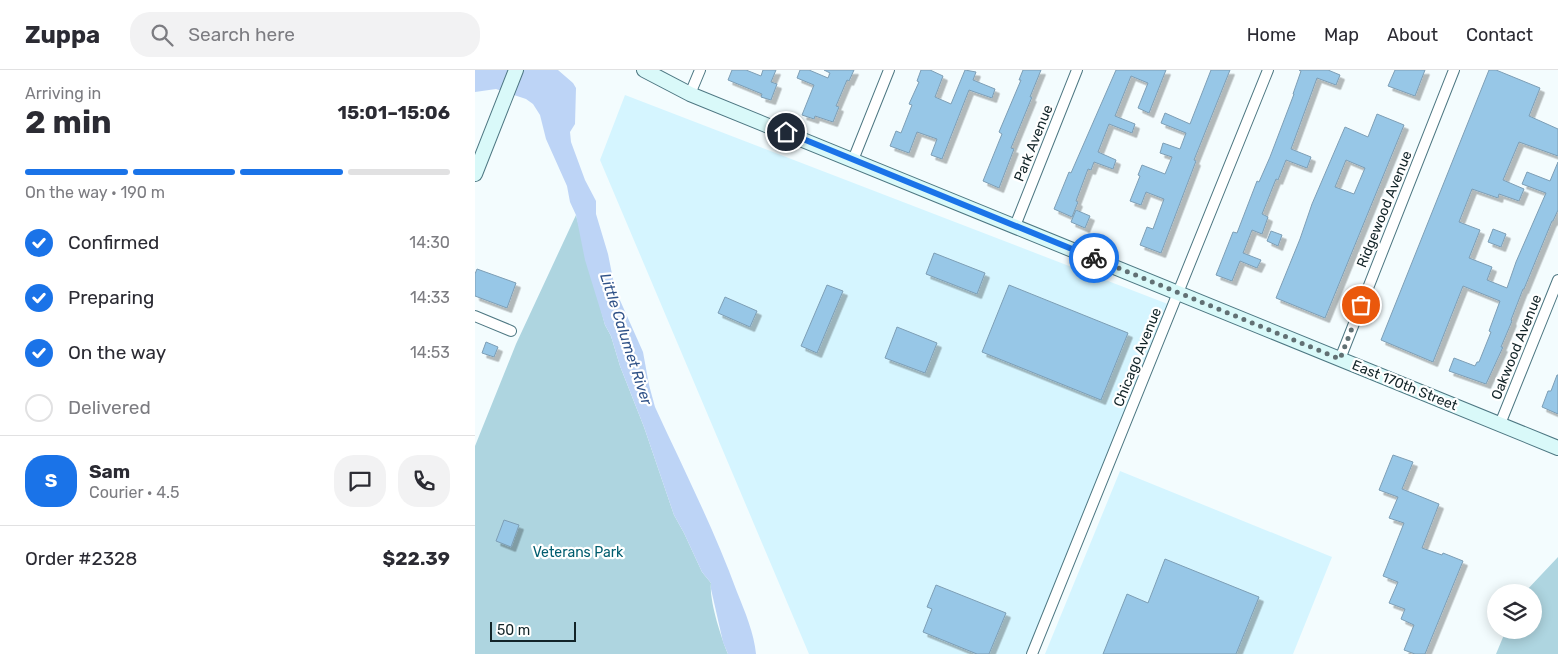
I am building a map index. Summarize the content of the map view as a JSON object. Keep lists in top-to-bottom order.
{
  "streets": {
    "street": [
      "Park Avenue",
      "Ridgewood Avenue",
      "Oakwood Avenue",
      "Chicago Avenue",
      "East 170th Street"
    ]
  },
  "crossings": [
    ["Park Avenue", "East 170th Street"],
    ["Ridgewood Avenue", "East 170th Street"],
    ["Oakwood Avenue", "East 170th Street"],
    ["Chicago Avenue", "East 170th Street"]
  ],
  "water": ["Little Calumet River"],
  "parks": ["Veterans Park"],
  "scale_bar": "50 m",
  "page": {
    "header": "Zuppa",
    "search": "Search here",
    "nav": [
      "Home",
      "Map",
      "About",
      "Contact"
    ],
    "heading": ["2 min", "Arriving in", "15:01–15:06"],
    "panel": [
      "Sam",
      "Courier · 4.5",
      "Order #2328",
      "$22.39"
    ],
    "bar": "On the way · 190 m",
    "list": [
      ["Confirmed", "14:30"],
      ["Preparing", "14:33"],
      ["On the way", "14:53"],
      "Delivered"
    ],
    "round": "S",
    "scale": "50 m"
  }
}
